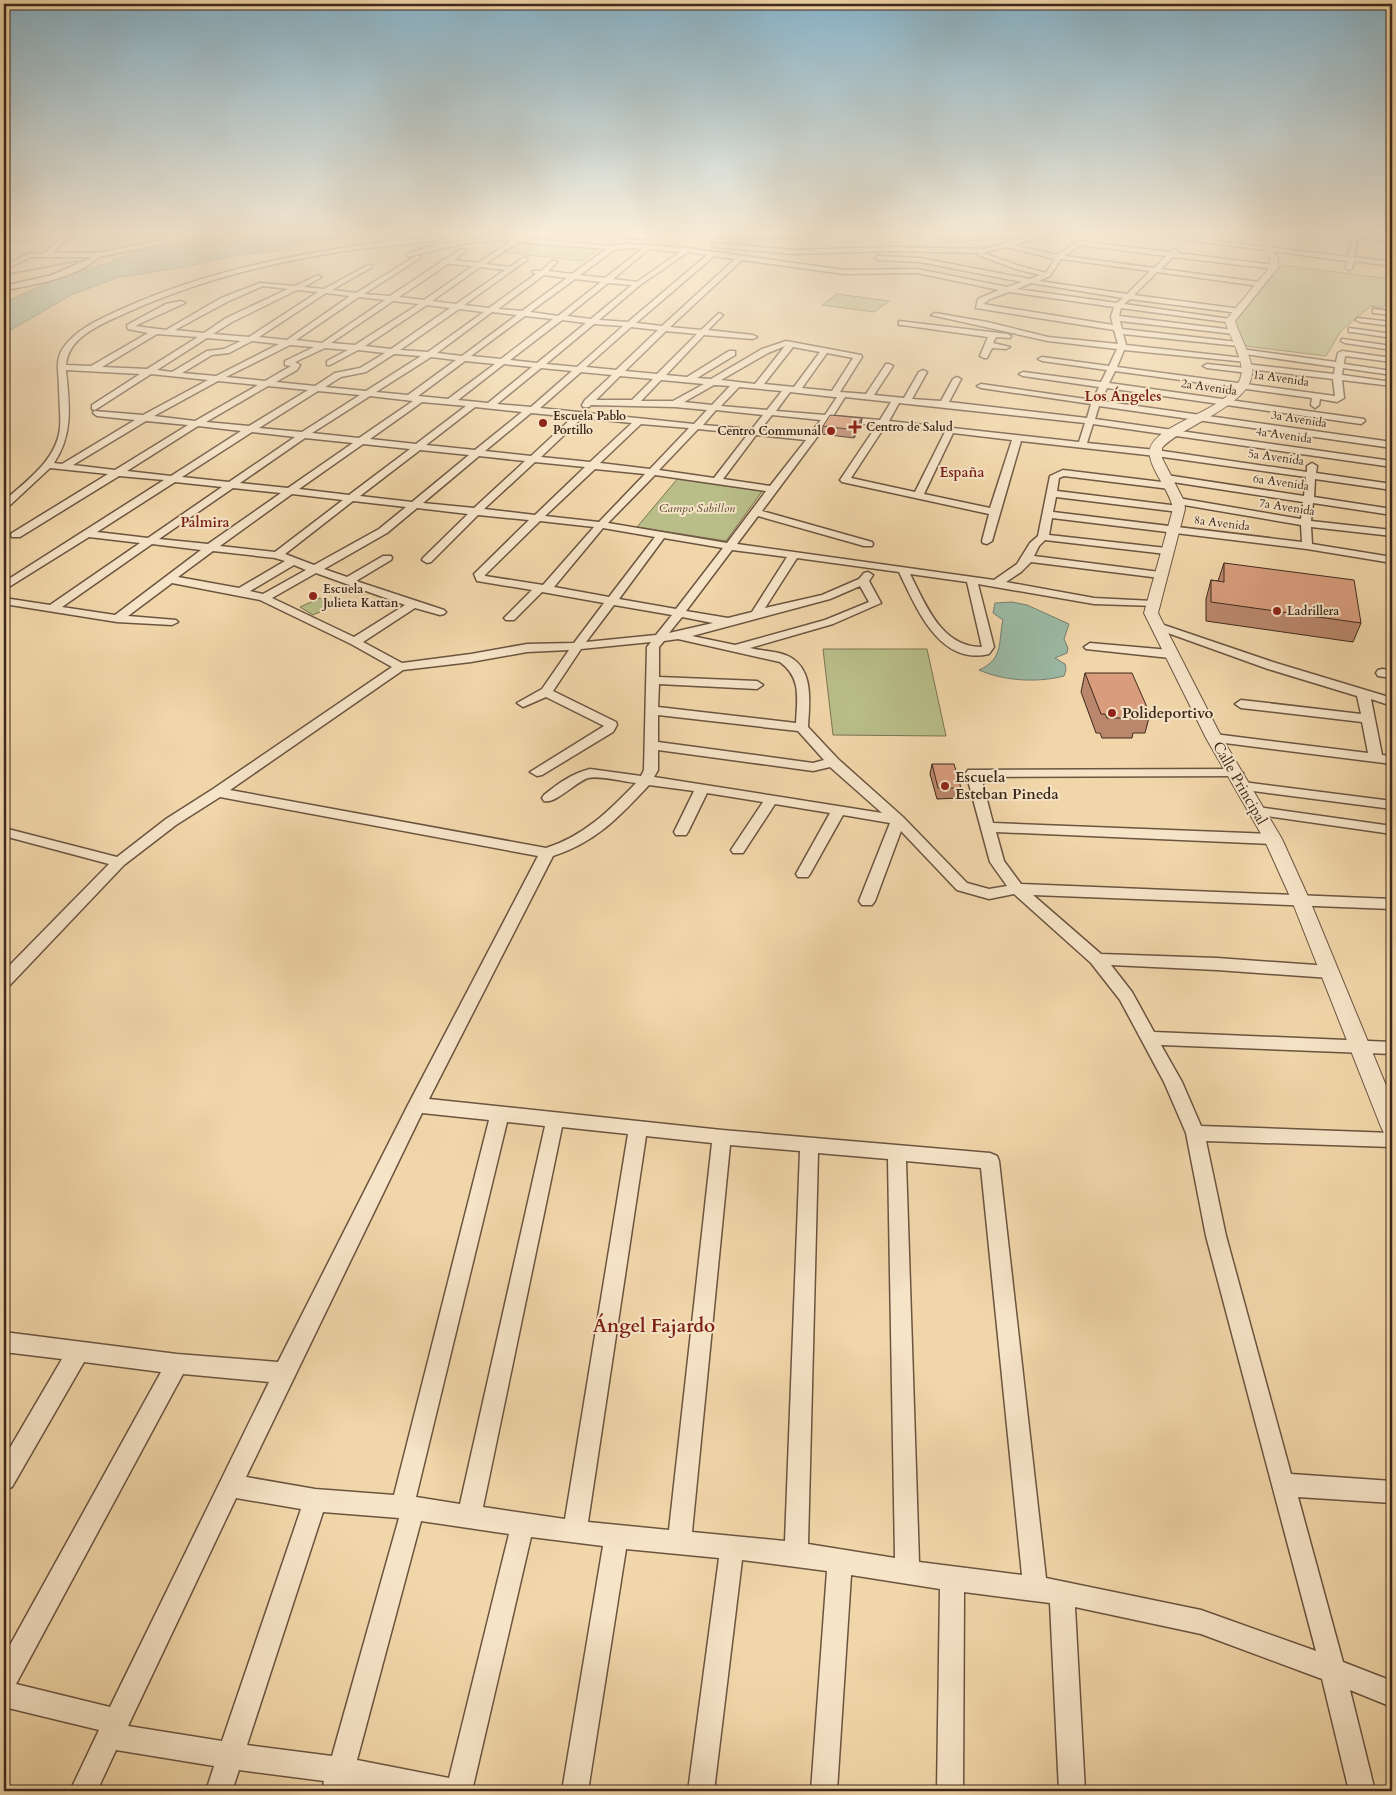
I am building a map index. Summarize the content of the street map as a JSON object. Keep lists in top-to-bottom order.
{
  "streets": {
    "street": [
      "1a Avenida",
      "2a Avenida",
      "3a Avenida",
      "4a Avenida",
      "5a Avenida",
      "6a Avenida",
      "7a Avenida",
      "8a Avenida",
      "Calle Principal"
    ]
  },
  "crossings": [
    ["4a Avenida", "5a Avenida"],
    ["6a Avenida", "7a Avenida"],
    ["7a Avenida", "Calle Principal"],
    ["8a Avenida", "Calle Principal"]
  ],
  "districts": [
    "Los Ángeles",
    "España",
    "Palmira",
    "Ángel Fajardo"
  ],
  "parks": ["Campo Sabillon"],
  "places": {
    "other": [
      "Escuela Pablo Portillo",
      "Centro Communal",
      "Escuela Julieta Kattan",
      "Ladrillera",
      "Polideportivo",
      "Escuela Esteban Pineda"
    ],
    "health": ["Centro de Salud"]
  }
}
